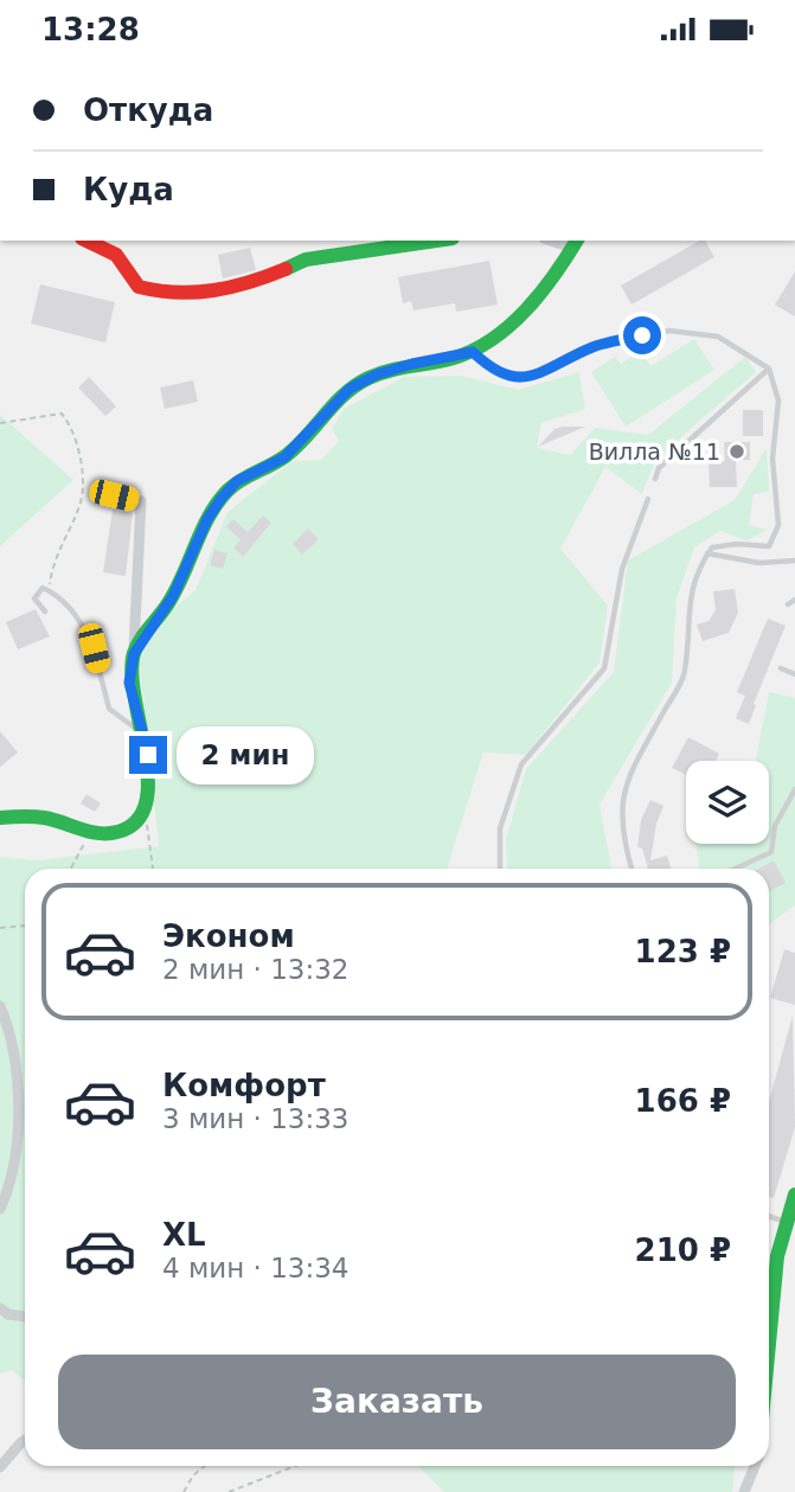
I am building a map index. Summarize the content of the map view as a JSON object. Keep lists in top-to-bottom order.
{
  "places": ["Вилла №11"],
  "page": {
    "status": "13:28",
    "banner": ["Откуда", "Куда"],
    "bubble": "2 мин",
    "list": [
      {
        "name": "Эконом",
        "note": "2 мин · 13:32",
        "value": "123 ₽"
      },
      {
        "name": "Комфорт",
        "note": "3 мин · 13:33",
        "value": "166 ₽"
      },
      {
        "name": "XL",
        "note": "4 мин · 13:34",
        "value": "210 ₽"
      }
    ],
    "buttons": "Заказать"
  }
}
